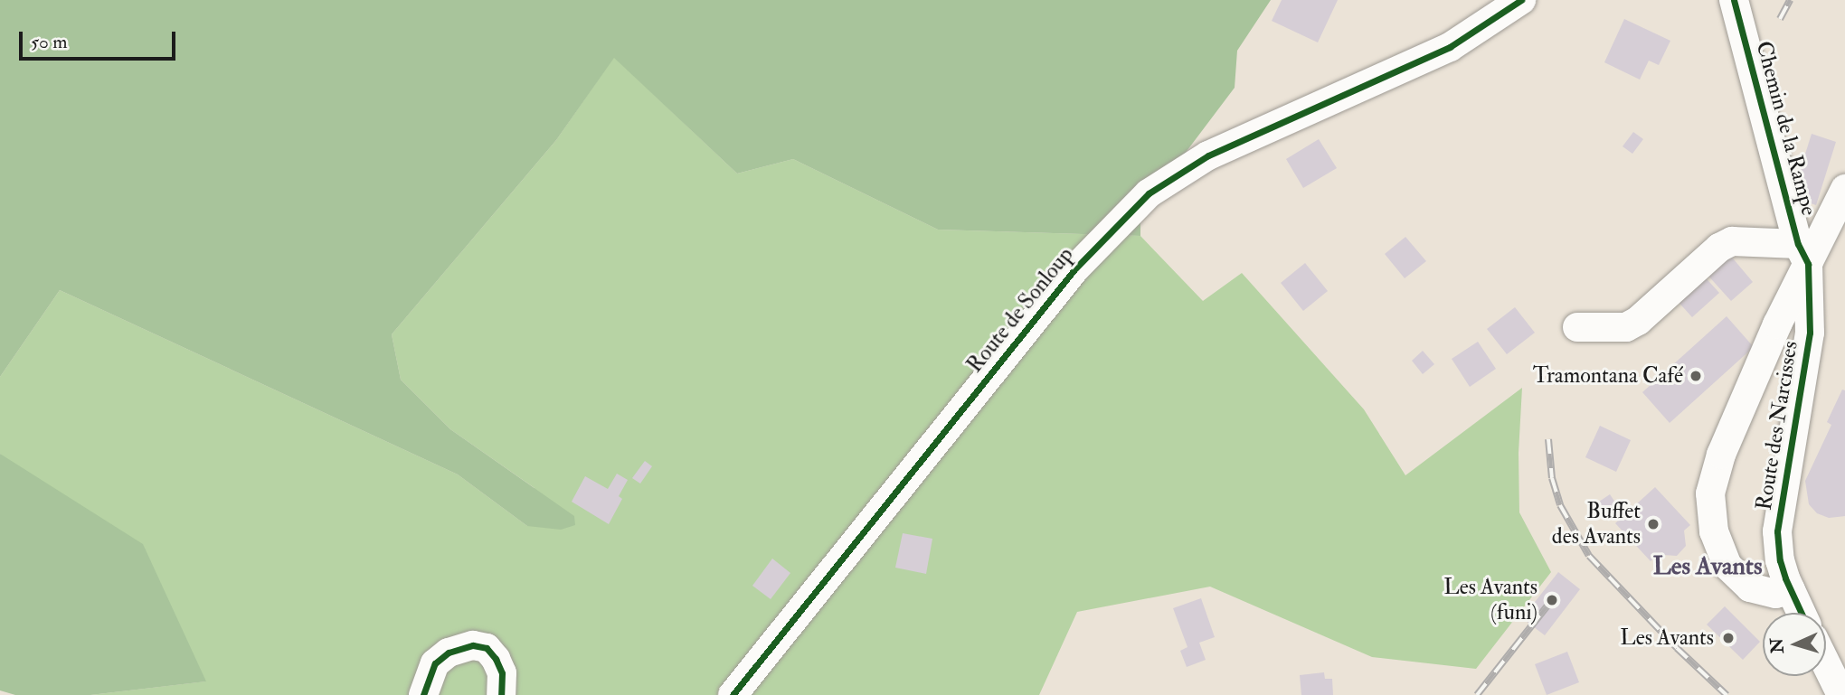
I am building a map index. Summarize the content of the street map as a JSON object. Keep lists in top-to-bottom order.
{
  "streets": {
    "street": ["Chemin de la Rampe", "Route de Sonloup", "Route des Narcisses"]
  },
  "crossings": [
    ["Chemin de la Rampe", "Route des Narcisses"]
  ],
  "districts": ["Les Avants"],
  "places": [
    "Tramontana Café",
    "Buffet des Avants",
    "Les Avants (funi)",
    "Les Avants"
  ],
  "scale_bar": "50 m",
  "north": "left"
}
